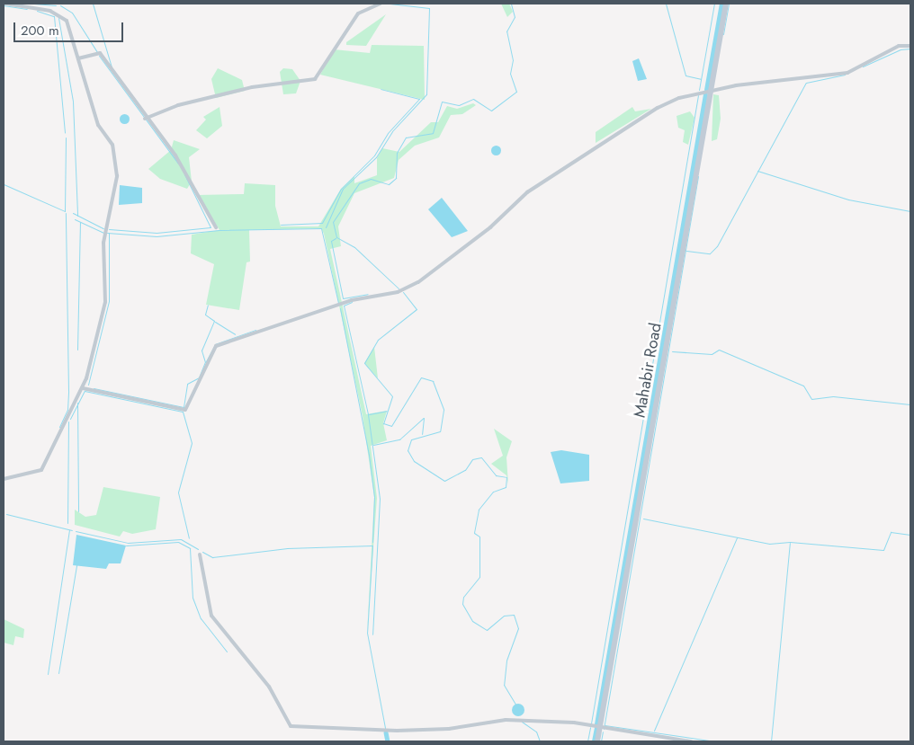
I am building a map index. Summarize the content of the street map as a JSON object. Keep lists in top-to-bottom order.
{
  "streets": {
    "street": ["Mahabir Road"]
  },
  "scale_bar": "200 m"
}
